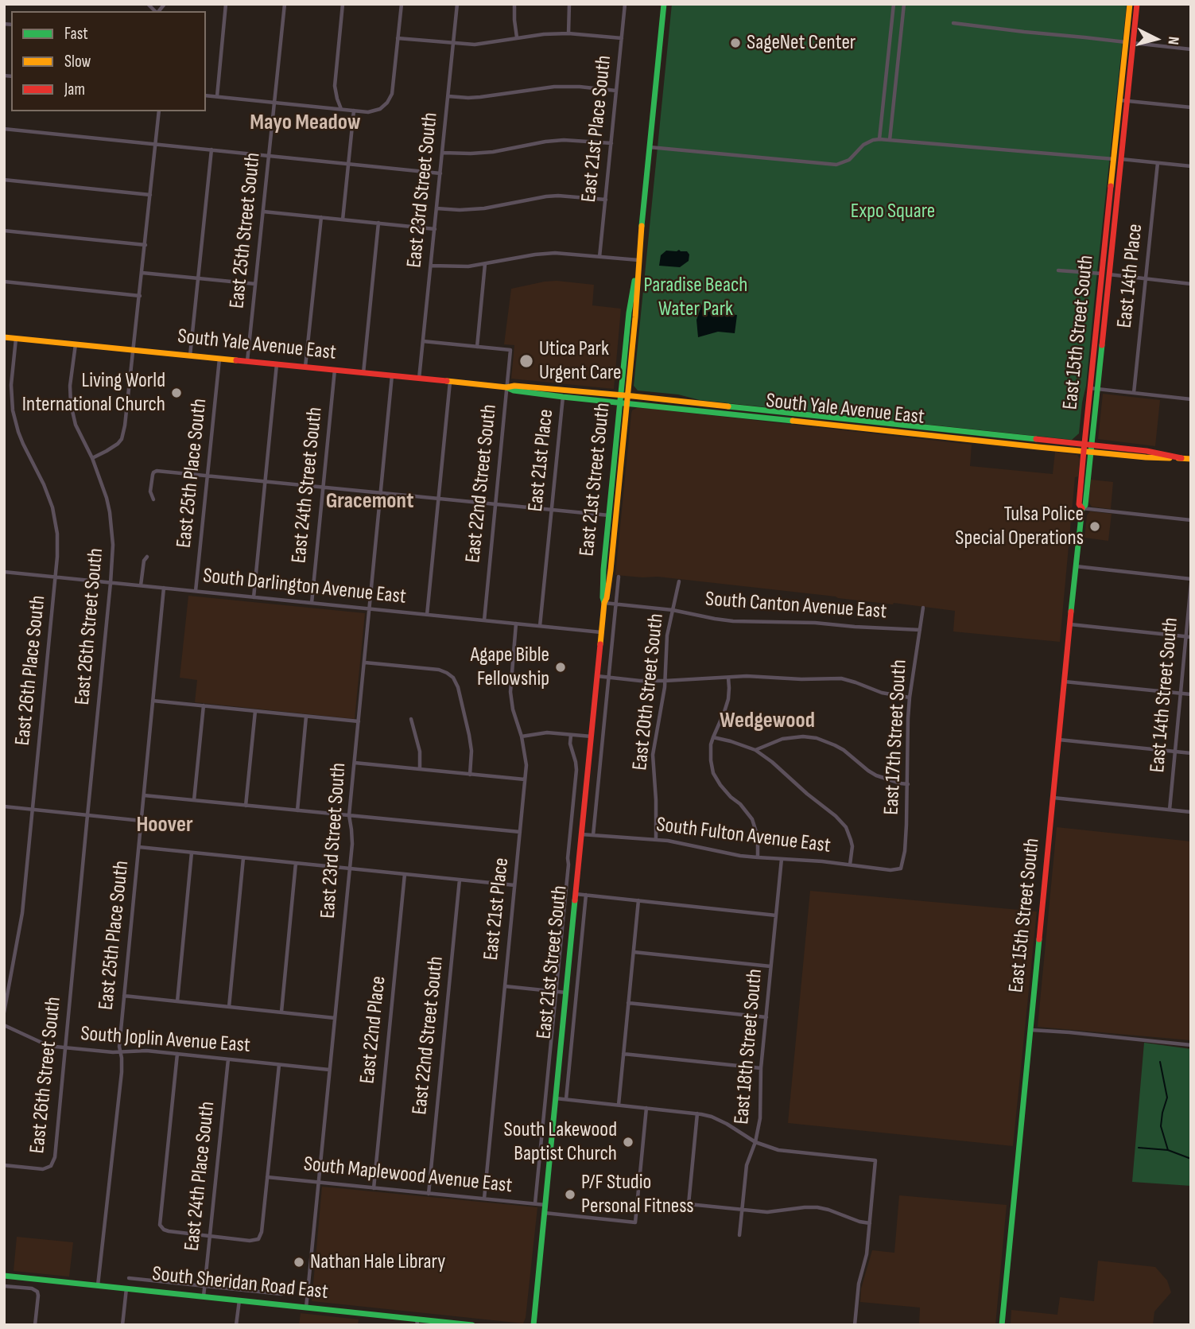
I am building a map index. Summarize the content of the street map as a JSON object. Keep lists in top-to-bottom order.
{
  "streets": {
    "main road": [
      "East 15th Street South",
      "South Yale Avenue East",
      "East 21st Street South",
      "South Sheridan Road East"
    ],
    "street": [
      "East 21st Place South",
      "East 23rd Street South",
      "East 25th Street South",
      "East 14th Place",
      "East 21st Place",
      "East 25th Place South",
      "East 22nd Street South",
      "East 24th Street South",
      "South Darlington Avenue East",
      "South Canton Avenue East",
      "East 26th Street South",
      "East 26th Place South",
      "East 20th Street South",
      "East 14th Street South",
      "East 17th Street South",
      "South Fulton Avenue East",
      "East 22nd Place",
      "South Joplin Avenue East",
      "East 18th Street South",
      "South Maplewood Avenue East",
      "East 24th Place South"
    ]
  },
  "crossings": [
    ["East 23rd Street South", "South Yale Avenue East"],
    ["East 23rd Street South", "South Darlington Avenue East"],
    ["East 23rd Street South", "South Joplin Avenue East"],
    ["East 23rd Street South", "South Maplewood Avenue East"],
    ["East 23rd Street South", "South Sheridan Road East"],
    ["East 25th Street South", "South Yale Avenue East"],
    ["East 15th Street South", "South Yale Avenue East"],
    ["South Yale Avenue East", "East 21st Place"],
    ["South Yale Avenue East", "East 25th Place South"],
    ["South Yale Avenue East", "East 21st Street South"],
    ["South Yale Avenue East", "East 22nd Street South"],
    ["South Yale Avenue East", "East 24th Street South"],
    ["South Yale Avenue East", "East 26th Street South"],
    ["South Yale Avenue East", "East 26th Place South"],
    ["East 21st Place", "South Darlington Avenue East"],
    ["East 21st Place", "South Maplewood Avenue East"],
    ["East 25th Place South", "South Darlington Avenue East"],
    ["East 25th Place South", "South Joplin Avenue East"],
    ["East 25th Place South", "South Sheridan Road East"],
    ["East 21st Street South", "South Darlington Avenue East"],
    ["East 21st Street South", "South Canton Avenue East"],
    ["East 21st Street South", "South Fulton Avenue East"],
    ["East 21st Street South", "South Maplewood Avenue East"],
    ["East 22nd Street South", "South Darlington Avenue East"],
    ["East 22nd Street South", "South Maplewood Avenue East"],
    ["East 24th Street South", "South Darlington Avenue East"],
    ["South Darlington Avenue East", "East 26th Street South"],
    ["South Darlington Avenue East", "East 26th Place South"],
    ["South Canton Avenue East", "East 20th Street South"],
    ["South Canton Avenue East", "East 17th Street South"],
    ["East 26th Street South", "South Joplin Avenue East"],
    ["East 20th Street South", "South Fulton Avenue East"],
    ["East 17th Street South", "South Fulton Avenue East"],
    ["South Fulton Avenue East", "East 18th Street South"],
    ["East 22nd Place", "South Maplewood Avenue East"],
    ["South Joplin Avenue East", "East 24th Place South"],
    ["East 24th Place South", "South Sheridan Road East"]
  ],
  "districts": [
    "Mayo Meadow",
    "Gracemont",
    "Wedgewood",
    "Hoover"
  ],
  "parks": ["Expo Square", "Paradise Beach Water Park"],
  "places": [
    "SageNet Center",
    "Utica Park Urgent Care",
    "Living World International Church",
    "Tulsa Police Special Operations",
    "Agape Bible Fellowship",
    "South Lakewood Baptist Church",
    "P/F Studio Personal Fitness",
    "Nathan Hale Library"
  ],
  "legend": ["Fast", "Slow", "Jam"],
  "north": "right"
}
